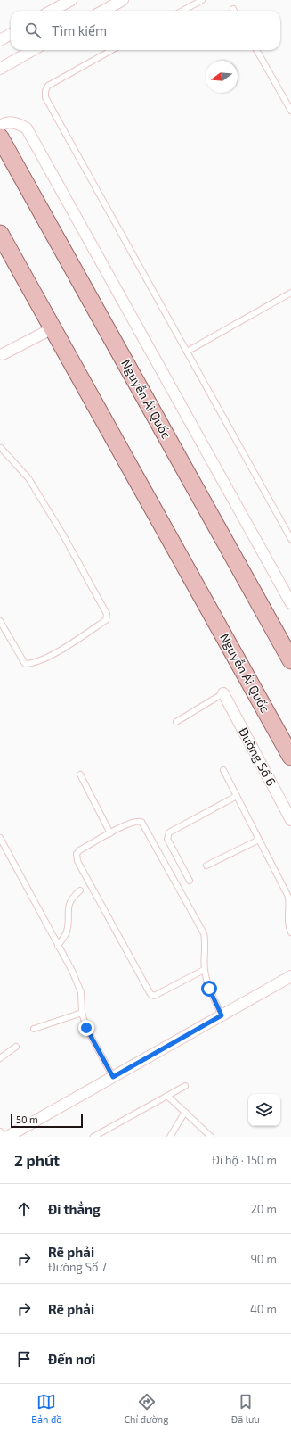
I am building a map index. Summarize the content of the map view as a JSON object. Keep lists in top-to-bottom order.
{
  "streets": {
    "main road": ["Nguyễn Ái Quốc"],
    "street": ["Đường Số 6"]
  },
  "scale_bar": "50 m",
  "north": "left",
  "page": {
    "search": "Tìm kiếm",
    "scale": "50 m",
    "heading": ["2 phút", "Đi bộ · 150 m"],
    "list": [
      ["Đi thẳng", "20 m"],
      ["Rẽ phải", "Đường Số 7", "90 m"],
      ["Rẽ phải", "40 m"],
      "Đến nơi"
    ],
    "nav": ["Bản đồ", "Chỉ đường", "Đã lưu"]
  }
}
